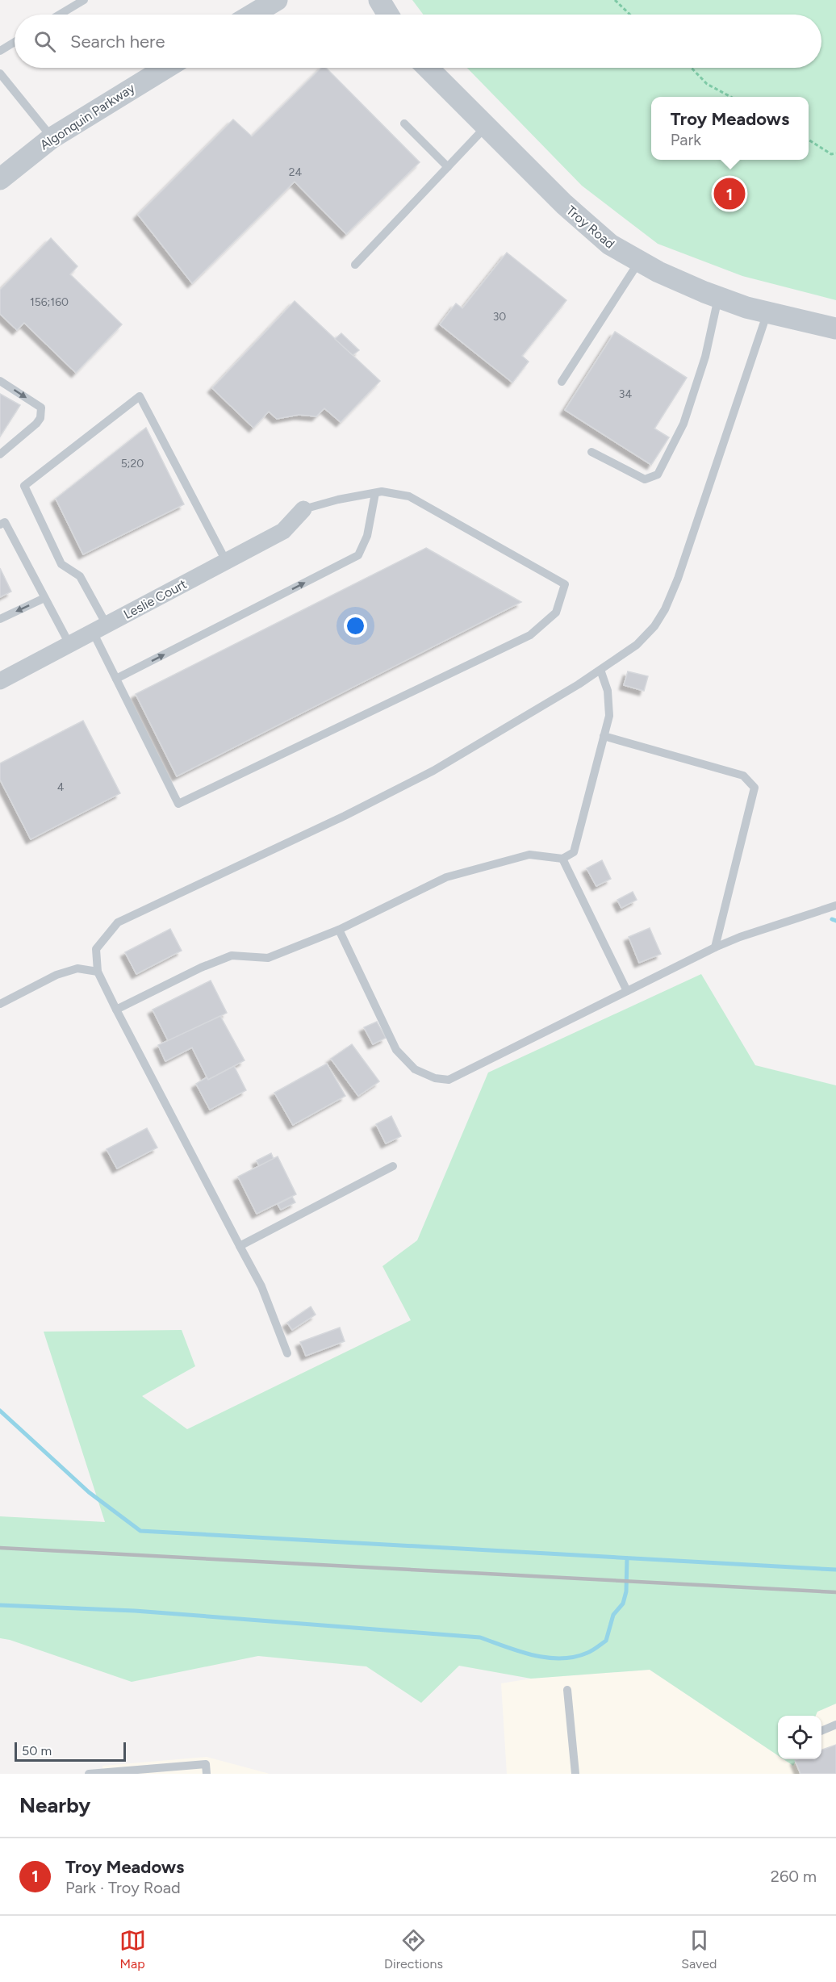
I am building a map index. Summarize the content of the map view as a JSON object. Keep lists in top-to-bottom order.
{
  "streets": {
    "street": ["Algonquin Parkway", "Troy Road", "Leslie Court"]
  },
  "house_numbers": [
    "24",
    "156;160",
    "30",
    "34",
    "5;20",
    "4"
  ],
  "scale_bar": "50 m",
  "page": {
    "search": "Search here",
    "popup": ["Troy Meadows", "Park"],
    "pins": "1",
    "scale": "50 m",
    "heading": "Nearby",
    "list": [
      {
        "mark": "1",
        "name": "Troy Meadows",
        "note": "Park · Troy Road",
        "value": "260 m"
      }
    ],
    "nav": ["Map", "Directions", "Saved"]
  }
}
